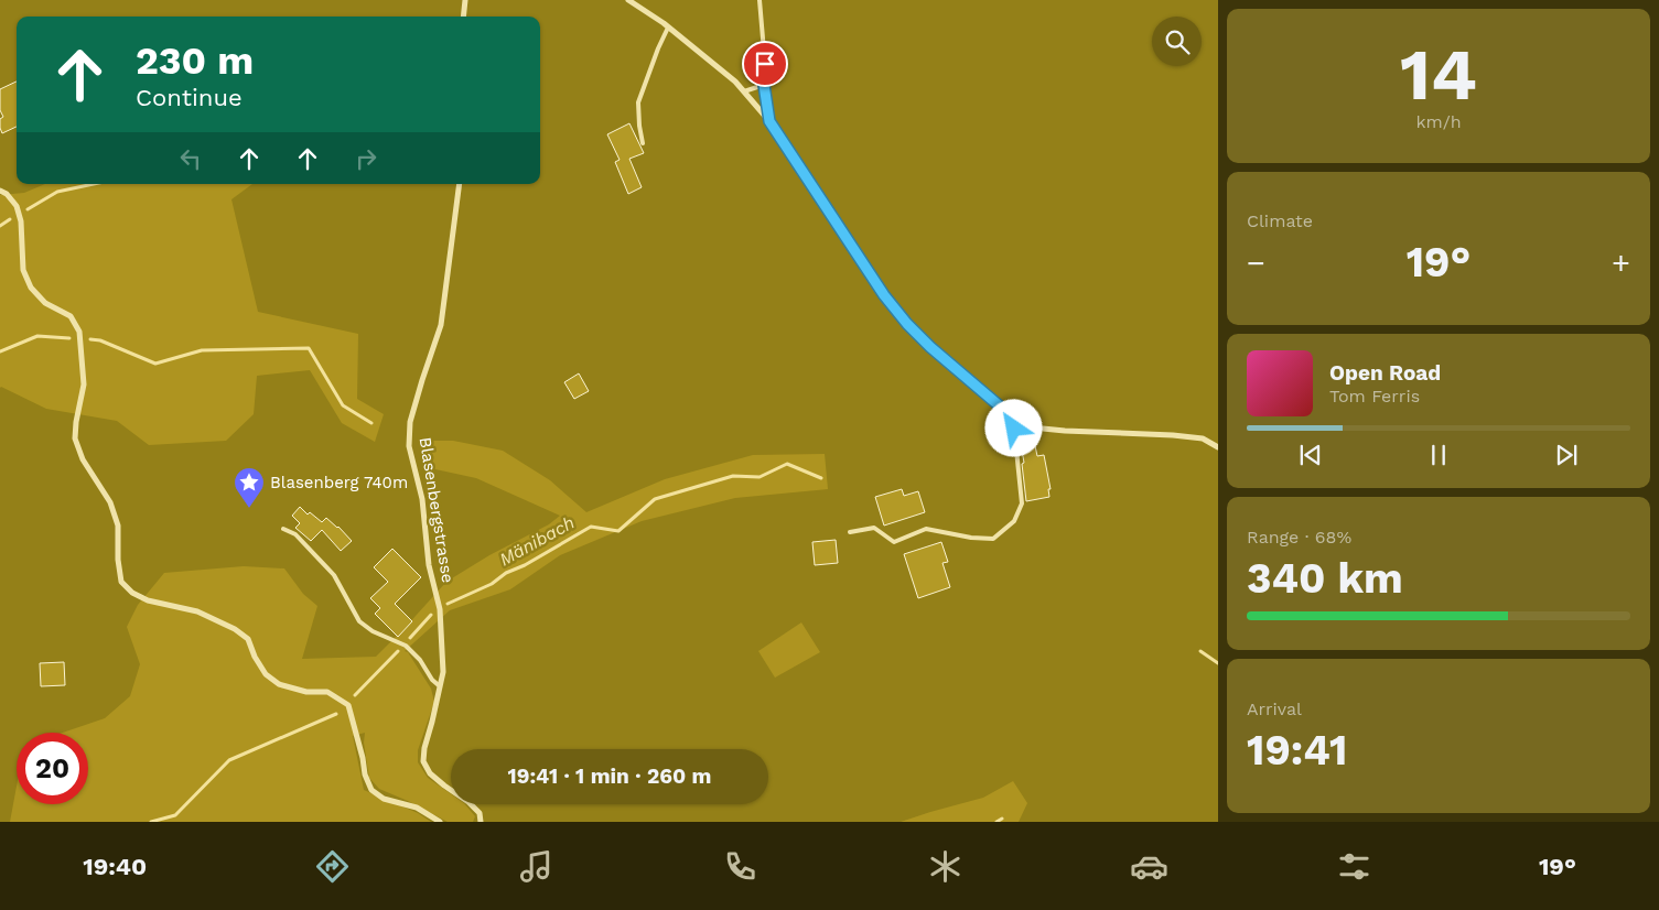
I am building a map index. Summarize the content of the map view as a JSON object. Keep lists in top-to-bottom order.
{
  "streets": {
    "street": ["Blasenbergstrasse"]
  },
  "water": ["Mänibach"],
  "places": {
    "place": ["Blasenberg 740m"]
  },
  "page": {
    "tile": [
      ["14", "km/h"],
      "Climate",
      ["Range · 68%", "340 km"],
      ["Arrival", "19:41"]
    ],
    "turn": ["230 m", "Continue"],
    "heat": ["−", "19°", "+"],
    "song": ["Open Road", "Tom Ferris"],
    "limit": "20",
    "trip": "19:41 · 1 min · 260 m",
    "tabs": ["19:40", "19°"]
  }
}
